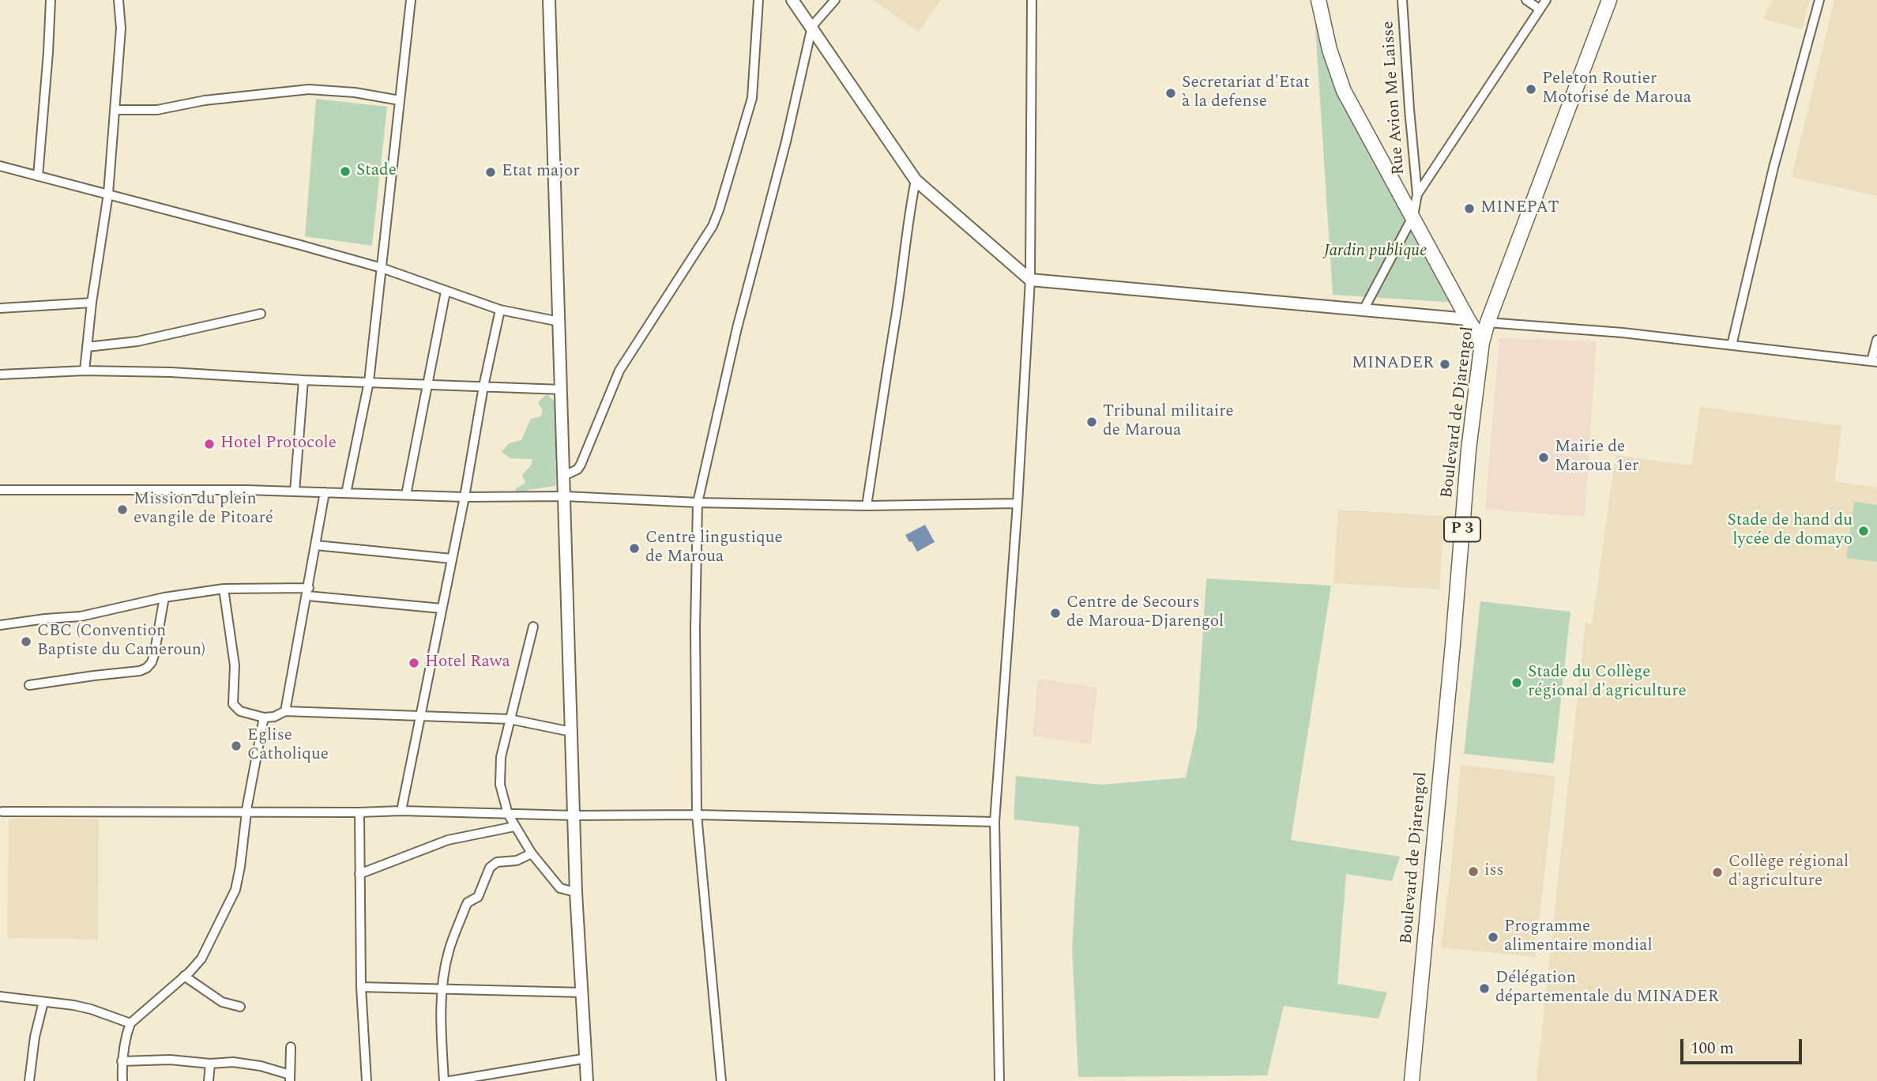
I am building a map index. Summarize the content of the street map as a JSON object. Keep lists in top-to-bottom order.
{
  "streets": {
    "main road": ["Boulevard de Djarengol", "P 3"],
    "street": ["Rue Avion Me Laisse"]
  },
  "parks": ["Jardin publique"],
  "places": [
    "Peleton Routier Motorisé de Maroua",
    "Secretariat d'Etat à la defense",
    "Stade",
    "Etat major",
    "MINEPAT",
    "MINADER",
    "Tribunal militaire de Maroua",
    "Hotel Protocole",
    "Mairie de Maroua 1er",
    "Mission du plein evangile de Pitoaré",
    "Stade de hand du lycée de domayo",
    "Centre lingustique de Maroua",
    "Centre de Secours de Maroua-Djarengol",
    "CBC (Convention Baptiste du Cameroun)",
    "Hotel Rawa",
    "Stade du Collège régional d'agriculture",
    "Eglise Catholique",
    "iss",
    "Collège régional d'agriculture",
    "Programme alimentaire mondial",
    "Délégation départementale du MINADER"
  ],
  "scale_bar": "100 m"
}
